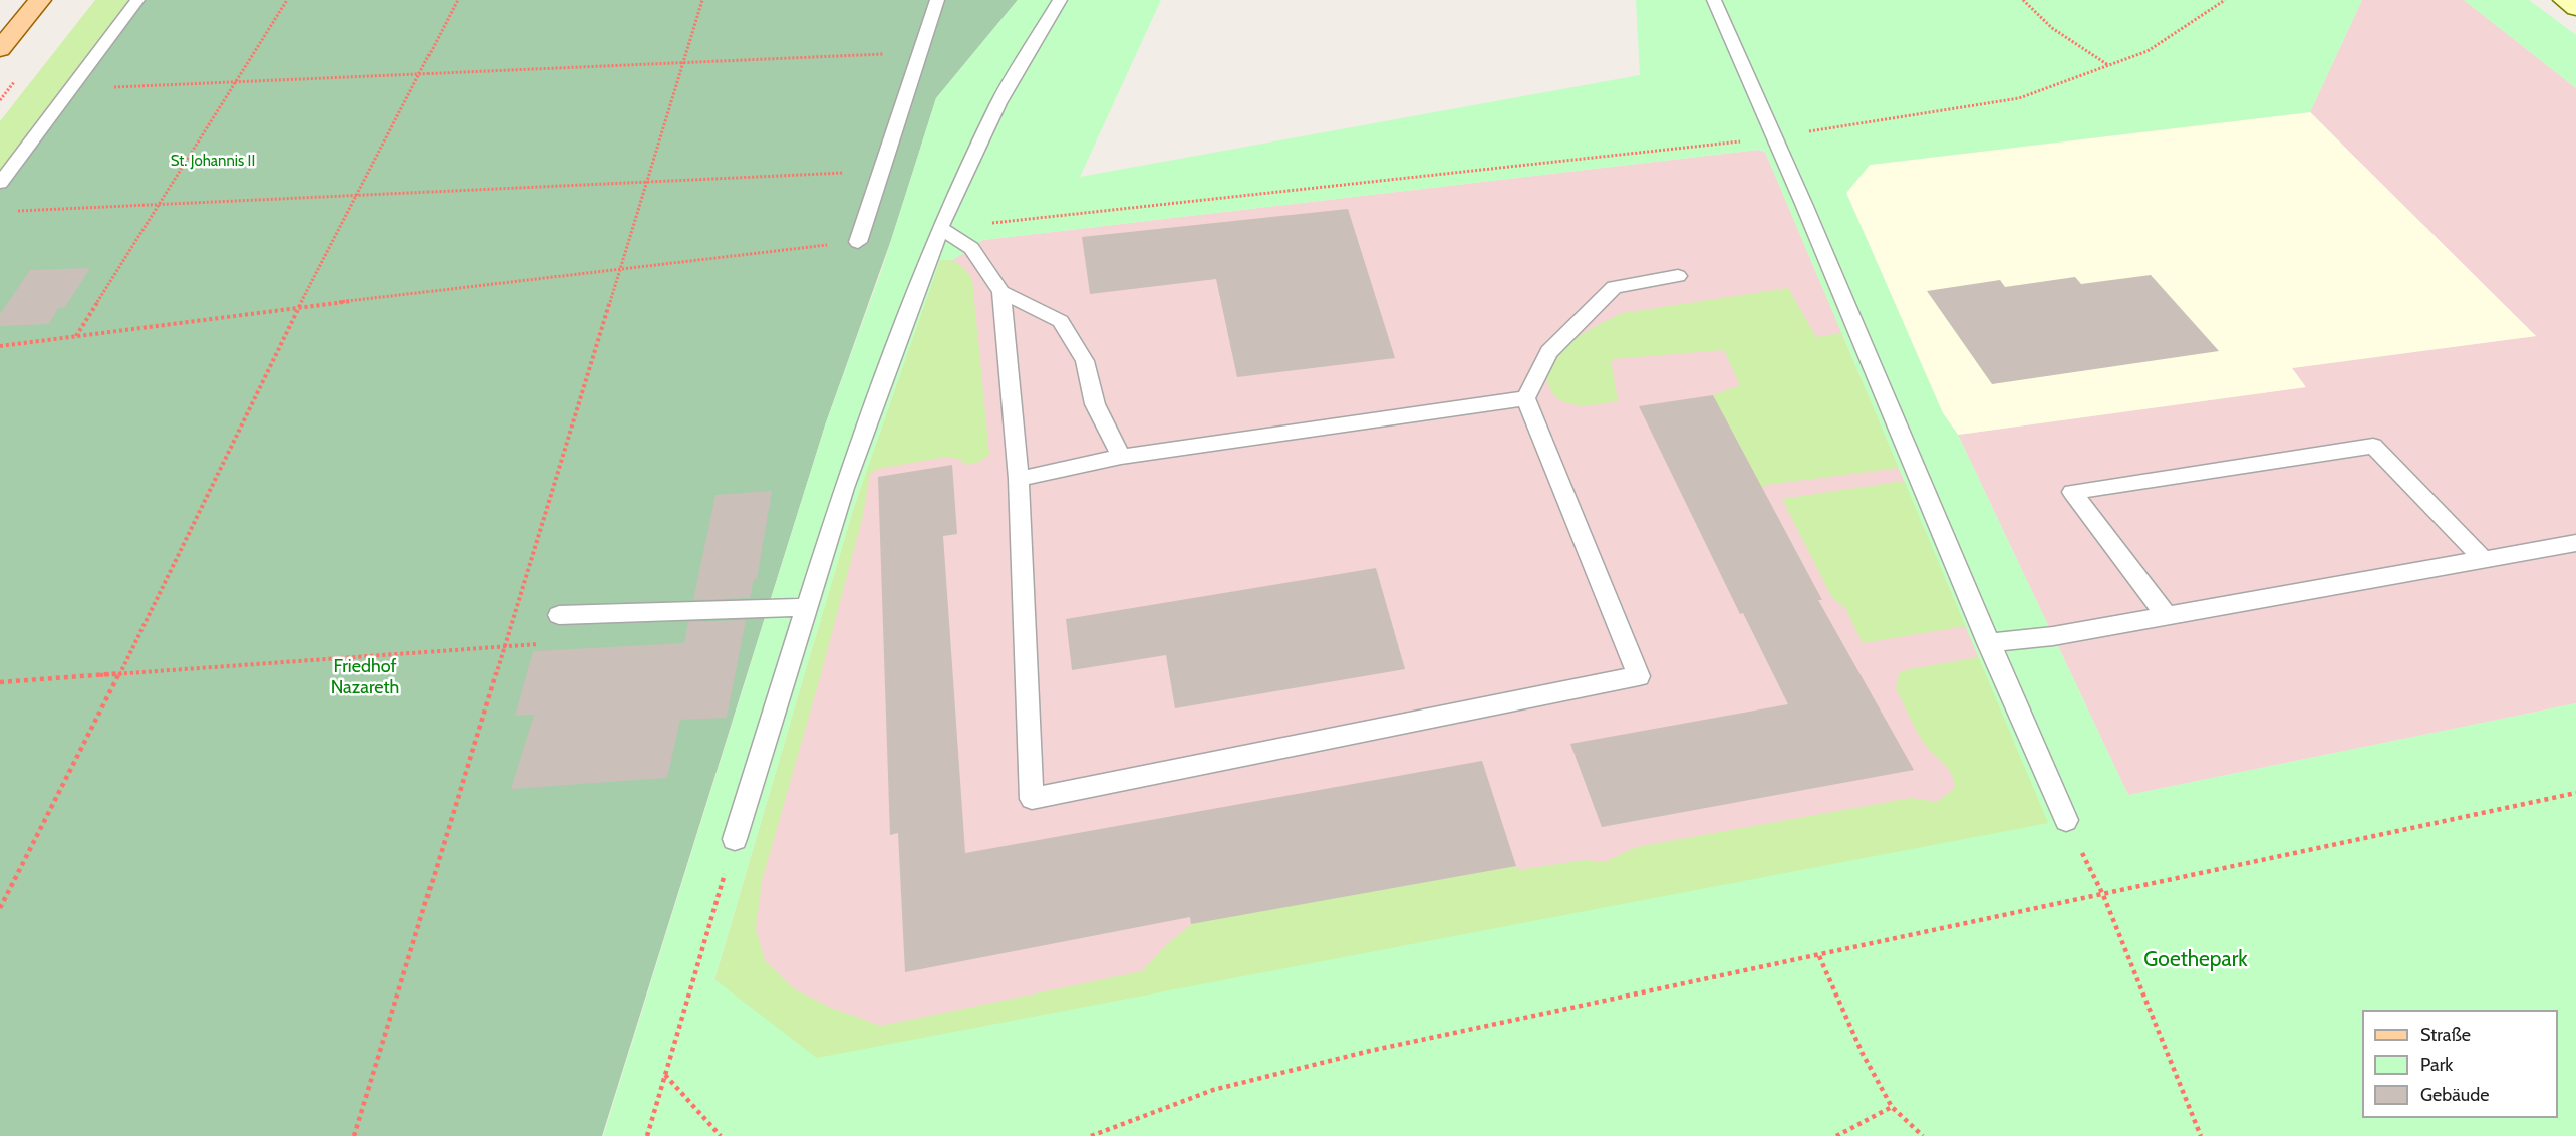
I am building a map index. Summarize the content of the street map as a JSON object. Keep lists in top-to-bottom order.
{
  "parks": ["St. Johannis II", "Friedhof Nazareth", "Goethepark"],
  "legend": ["Straße", "Park", "Gebäude"]
}
